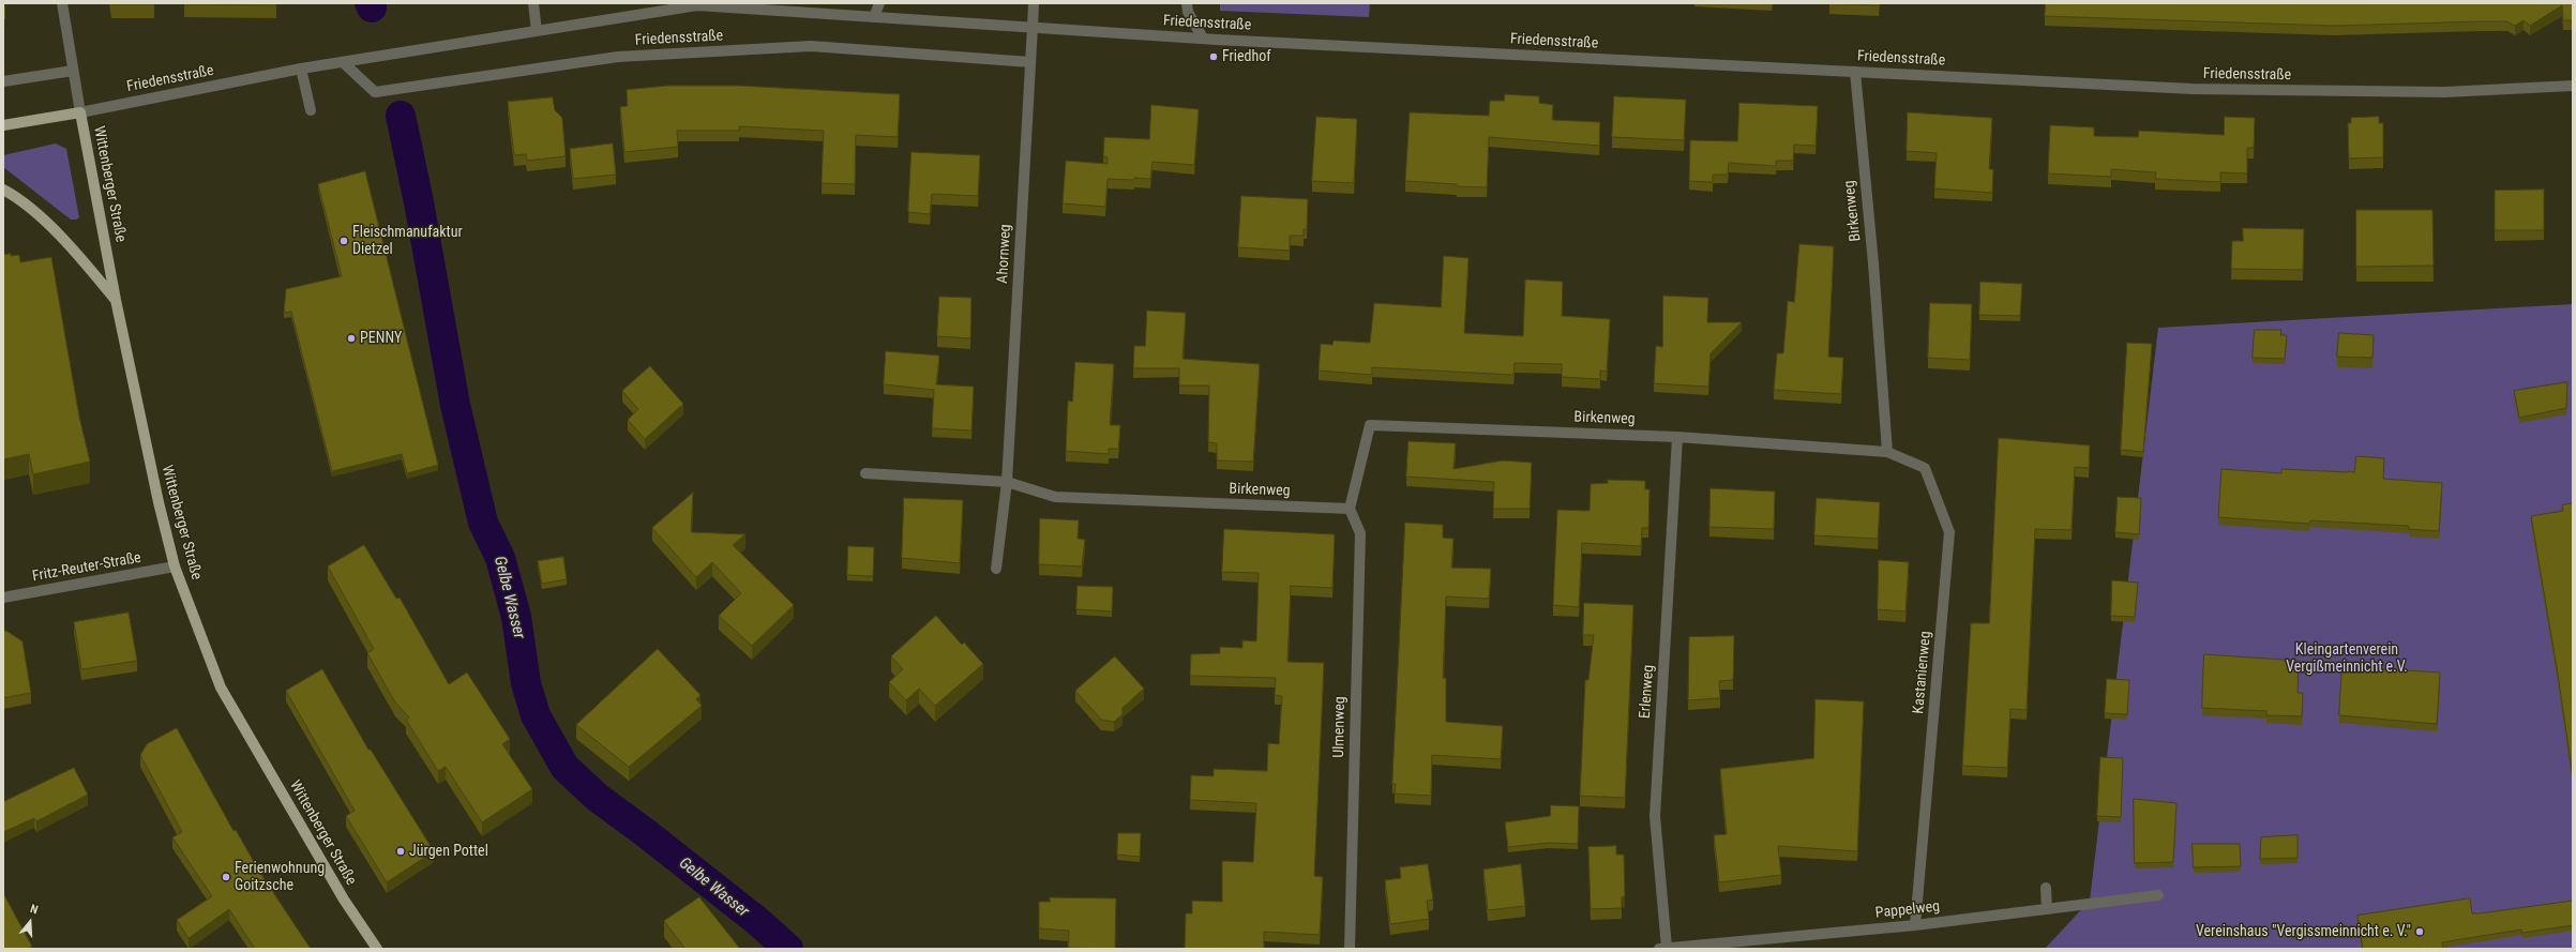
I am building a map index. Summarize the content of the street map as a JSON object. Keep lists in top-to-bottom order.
{
  "streets": {
    "main road": ["Friedensstraße", "Wittenberger Straße"],
    "street": [
      "Birkenweg",
      "Ahornweg",
      "Fritz-Reuter-Straße",
      "Kastanienweg",
      "Erlenweg",
      "Ulmenweg",
      "Pappelweg"
    ]
  },
  "crossings": [
    ["Friedensstraße", "Wittenberger Straße"],
    ["Friedensstraße", "Birkenweg"],
    ["Friedensstraße", "Ahornweg"],
    ["Wittenberger Straße", "Fritz-Reuter-Straße"],
    ["Birkenweg", "Ahornweg"],
    ["Birkenweg", "Kastanienweg"],
    ["Birkenweg", "Erlenweg"],
    ["Birkenweg", "Ulmenweg"],
    ["Kastanienweg", "Pappelweg"],
    ["Erlenweg", "Pappelweg"]
  ],
  "water": ["Gelbe Wasser"],
  "parks": ["Kleingartenverein Vergißmeinnicht e.V."],
  "places": [
    "Friedhof",
    "Fleischmanufaktur Dietzel",
    "PENNY",
    "Jürgen Pottel",
    "Ferienwohnung Goitzsche",
    "Vereinshaus \"Vergissmeinnicht e. V.\""
  ],
  "north": "top"
}
